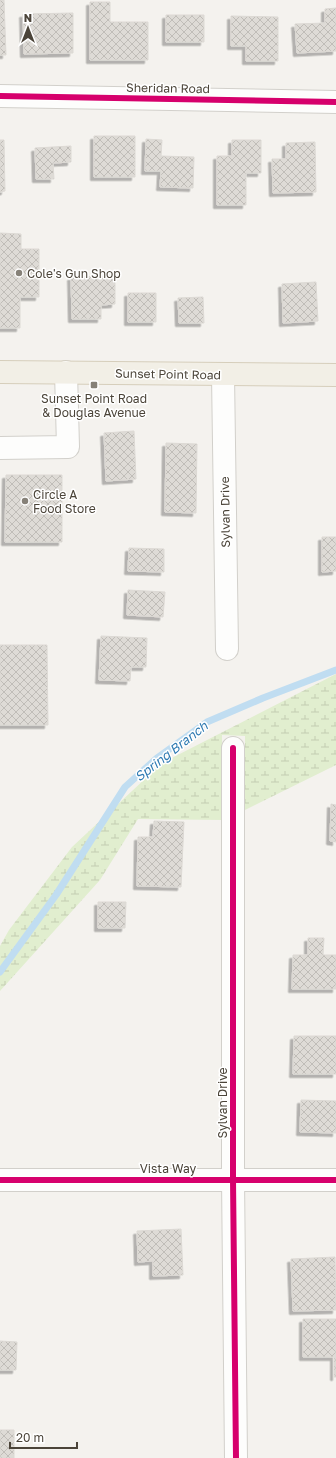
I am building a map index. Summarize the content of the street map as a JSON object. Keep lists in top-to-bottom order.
{
  "streets": {
    "main road": ["Sunset Point Road"],
    "street": ["Sheridan Road", "Sylvan Drive", "Vista Way"]
  },
  "crossings": [
    ["Sunset Point Road", "Sylvan Drive"],
    ["Sylvan Drive", "Vista Way"]
  ],
  "water": ["Spring Branch"],
  "places": {
    "other": ["Cole's Gun Shop", "Circle A Food Store"],
    "transit": ["Sunset Point Road & Douglas Avenue"]
  },
  "scale_bar": "20 m",
  "north": "top"
}
